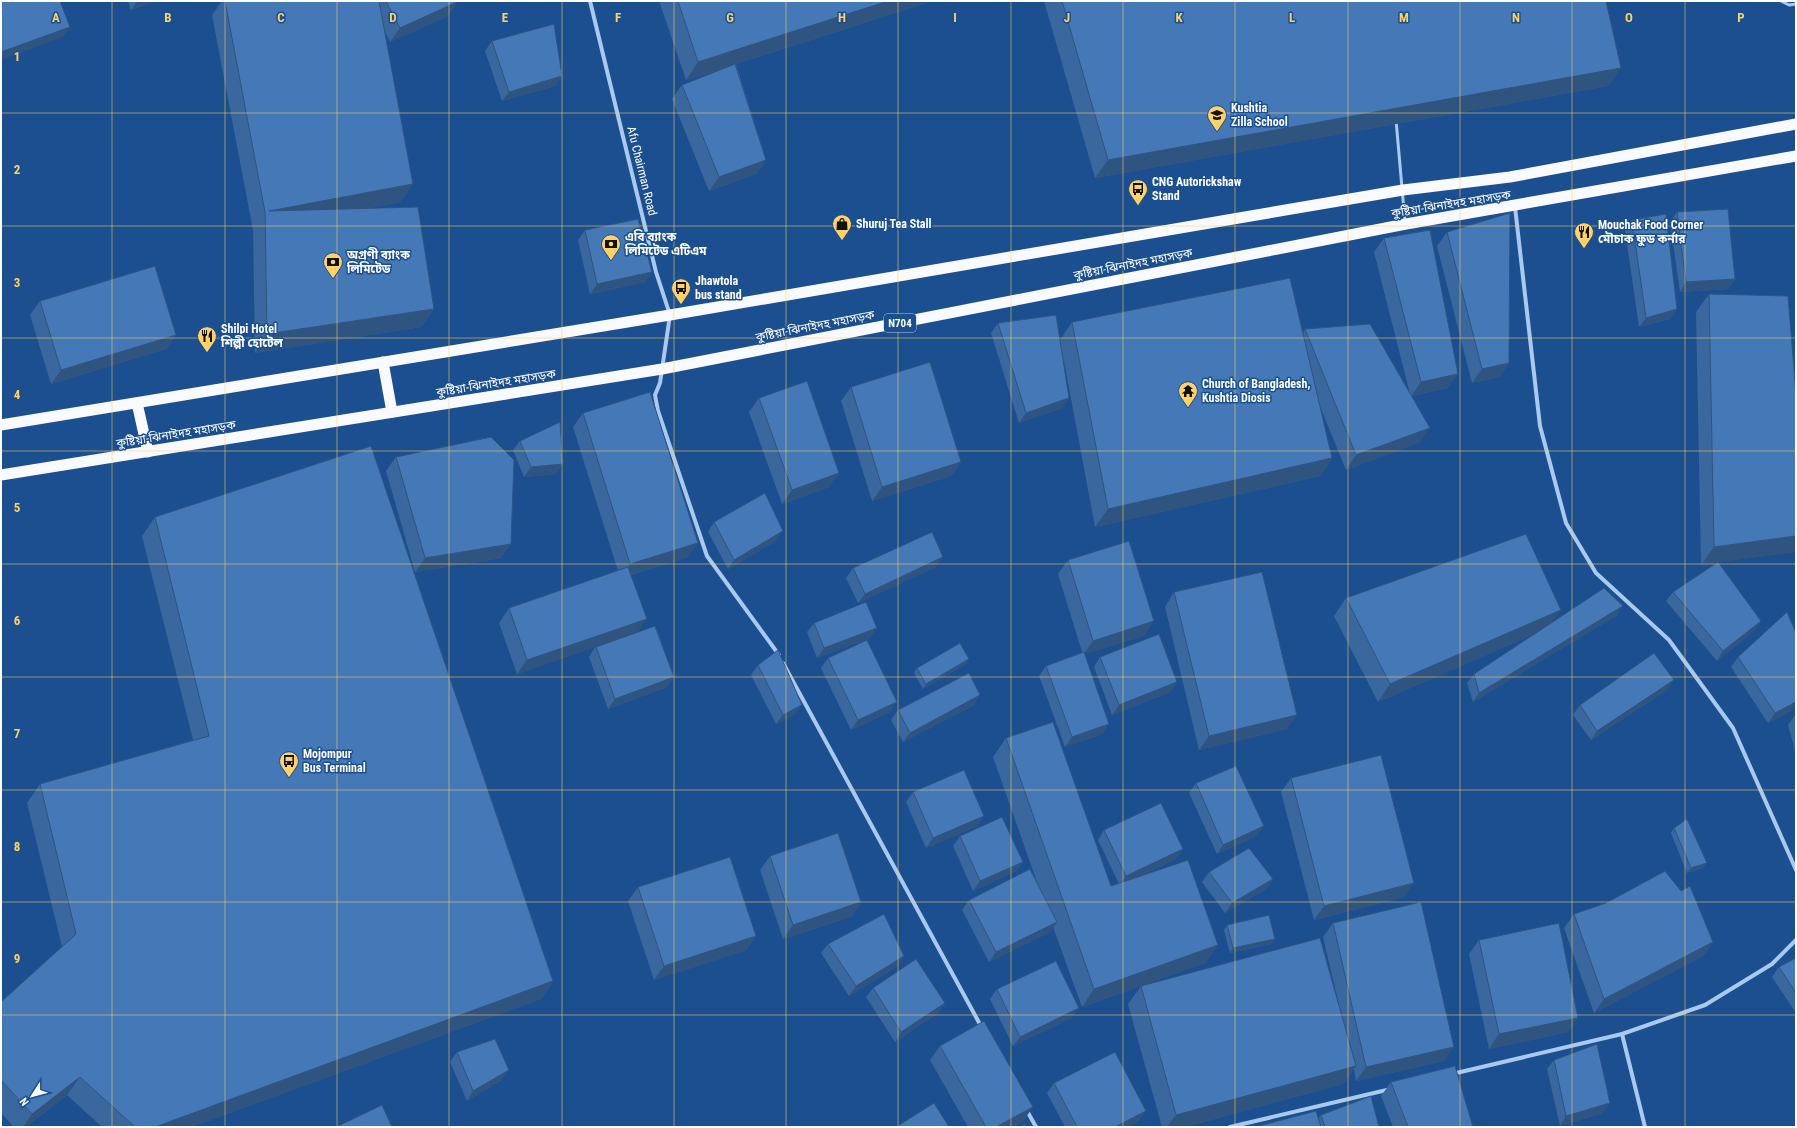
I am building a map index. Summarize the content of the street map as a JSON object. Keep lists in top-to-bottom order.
{
  "streets": {
    "highway": ["কুষ্টিয়া-ঝিনাইদহ মহাসড়ক", "N704"],
    "street": ["Afu Chairman Road"]
  },
  "crossings": [
    ["Afu Chairman Road", "কুষ্টিয়া-ঝিনাইদহ মহাসড়ক"]
  ],
  "places": {
    "school or university": ["Kushtia Zilla School"],
    "bus stop": ["CNG Autorickshaw Stand", "Jhawtola bus stand", "Mojompur Bus Terminal"],
    "shop": ["Shuruj Tea Stall"],
    "restaurant": ["Mouchak Food Corner মৌচাক ফুড কর্নার", "Shilpi Hotel শিল্পী হোটেল"],
    "bank": ["এবি ব্যাংক লিমিটেড এটিএম", "অগ্রণী ব্যাংক লিমিটেড"],
    "temple": ["Church of Bangladesh, Kushtia Diosis"]
  },
  "north": "bottom left",
  "grid": {
    "columns": [
      "A",
      "B",
      "C",
      "D",
      "E",
      "F",
      "G",
      "H",
      "I",
      "J",
      "K",
      "L",
      "M",
      "N",
      "O",
      "P"
    ],
    "rows": [
      "1",
      "2",
      "3",
      "4",
      "5",
      "6",
      "7",
      "8",
      "9"
    ]
  }
}
